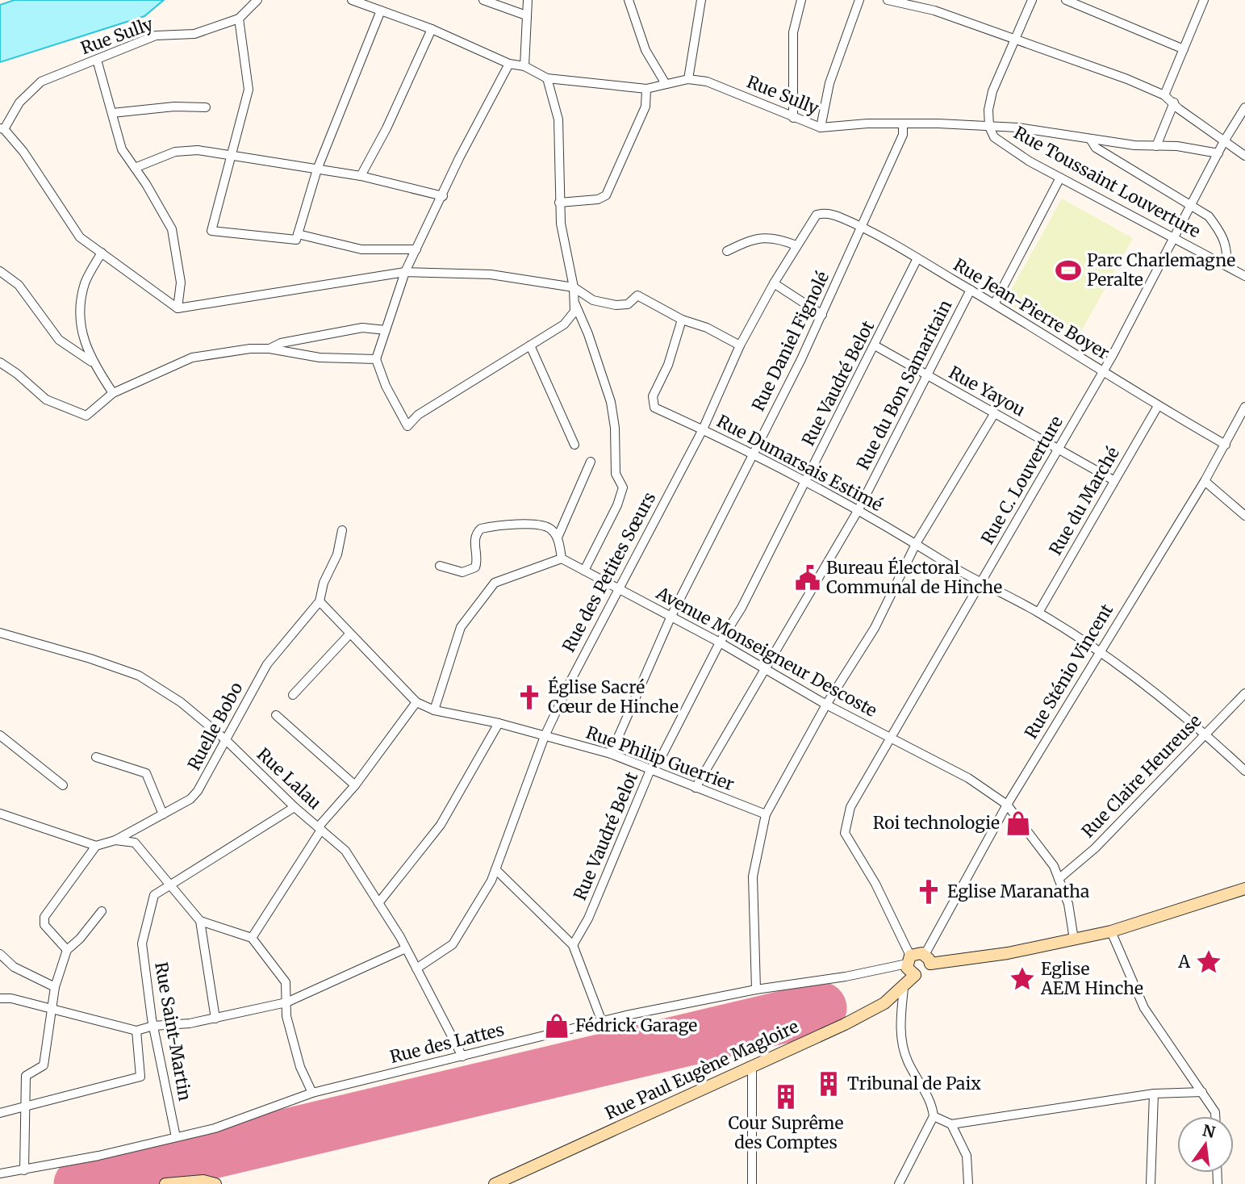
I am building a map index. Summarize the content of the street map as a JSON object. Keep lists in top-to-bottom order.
{
  "streets": {
    "main road": ["Rue Paul Eugène Magloire"],
    "street": [
      "Rue Sully",
      "Rue Toussaint Louverture",
      "Rue Jean-Pierre Boyer",
      "Rue Daniel Fignolé",
      "Rue Vaudré Belot",
      "Rue du Bon Samaritain",
      "Rue Yayou",
      "Rue Dumarsais Estimé",
      "Rue C. Louverture",
      "Rue du Marché",
      "Rue des Petites Sœurs",
      "Avenue Monseigneur Descoste",
      "Rue Sténio Vincent",
      "Ruelle Bobo",
      "Rue Philip Guerrier",
      "Rue Claire Heureuse",
      "Rue Lalau",
      "Rue Saint-Martin",
      "Rue des Lattes"
    ]
  },
  "crossings": [
    ["Rue Sully", "Rue Toussaint Louverture"],
    ["Rue Sully", "Rue Daniel Fignolé"],
    ["Rue Sully", "Rue C. Louverture"],
    ["Rue Toussaint Louverture", "Rue C. Louverture"],
    ["Rue Jean-Pierre Boyer", "Rue Daniel Fignolé"],
    ["Rue Jean-Pierre Boyer", "Rue Vaudré Belot"],
    ["Rue Jean-Pierre Boyer", "Rue du Bon Samaritain"],
    ["Rue Jean-Pierre Boyer", "Rue C. Louverture"],
    ["Rue Jean-Pierre Boyer", "Rue du Marché"],
    ["Rue Jean-Pierre Boyer", "Rue des Petites Sœurs"],
    ["Rue Jean-Pierre Boyer", "Rue Sténio Vincent"],
    ["Rue Daniel Fignolé", "Rue Dumarsais Estimé"],
    ["Rue Daniel Fignolé", "Avenue Monseigneur Descoste"],
    ["Rue Daniel Fignolé", "Rue Philip Guerrier"],
    ["Rue Vaudré Belot", "Rue Yayou"],
    ["Rue Vaudré Belot", "Rue Dumarsais Estimé"],
    ["Rue Vaudré Belot", "Avenue Monseigneur Descoste"],
    ["Rue Vaudré Belot", "Rue Philip Guerrier"],
    ["Rue du Bon Samaritain", "Rue Yayou"],
    ["Rue du Bon Samaritain", "Rue Dumarsais Estimé"],
    ["Rue du Bon Samaritain", "Avenue Monseigneur Descoste"],
    ["Rue du Bon Samaritain", "Rue Philip Guerrier"],
    ["Rue Yayou", "Rue C. Louverture"],
    ["Rue Yayou", "Rue du Marché"],
    ["Rue Dumarsais Estimé", "Rue C. Louverture"],
    ["Rue Dumarsais Estimé", "Rue du Marché"],
    ["Rue Dumarsais Estimé", "Rue des Petites Sœurs"],
    ["Rue Dumarsais Estimé", "Rue Sténio Vincent"],
    ["Rue Dumarsais Estimé", "Rue Claire Heureuse"],
    ["Rue C. Louverture", "Avenue Monseigneur Descoste"],
    ["Rue C. Louverture", "Rue Sténio Vincent"],
    ["Rue C. Louverture", "Rue des Lattes"],
    ["Rue C. Louverture", "Rue Paul Eugène Magloire"],
    ["Rue des Petites Sœurs", "Avenue Monseigneur Descoste"],
    ["Rue des Petites Sœurs", "Rue Philip Guerrier"],
    ["Rue des Petites Sœurs", "Rue Lalau"],
    ["Avenue Monseigneur Descoste", "Rue Sténio Vincent"],
    ["Avenue Monseigneur Descoste", "Rue Claire Heureuse"],
    ["Rue Sténio Vincent", "Rue des Lattes"],
    ["Rue Sténio Vincent", "Rue Paul Eugène Magloire"],
    ["Ruelle Bobo", "Rue Philip Guerrier"],
    ["Ruelle Bobo", "Rue Lalau"],
    ["Rue Lalau", "Rue Saint-Martin"],
    ["Rue Lalau", "Rue des Lattes"],
    ["Rue Saint-Martin", "Rue des Lattes"],
    ["Rue des Lattes", "Rue Paul Eugène Magloire"]
  ],
  "places": {
    "sports": ["Parc Charlemagne Peralte"],
    "public building": ["Bureau Électoral Communal de Hinche"],
    "church": ["Église Sacré Cœur de Hinche", "Eglise Maranatha"],
    "shop": ["Roi technologie", "Fédrick Garage"],
    "place": ["A", "Eglise AEM Hinche"],
    "building": ["Tribunal de Paix", "Cour Suprême des Comptes"]
  },
  "north": "top"
}
